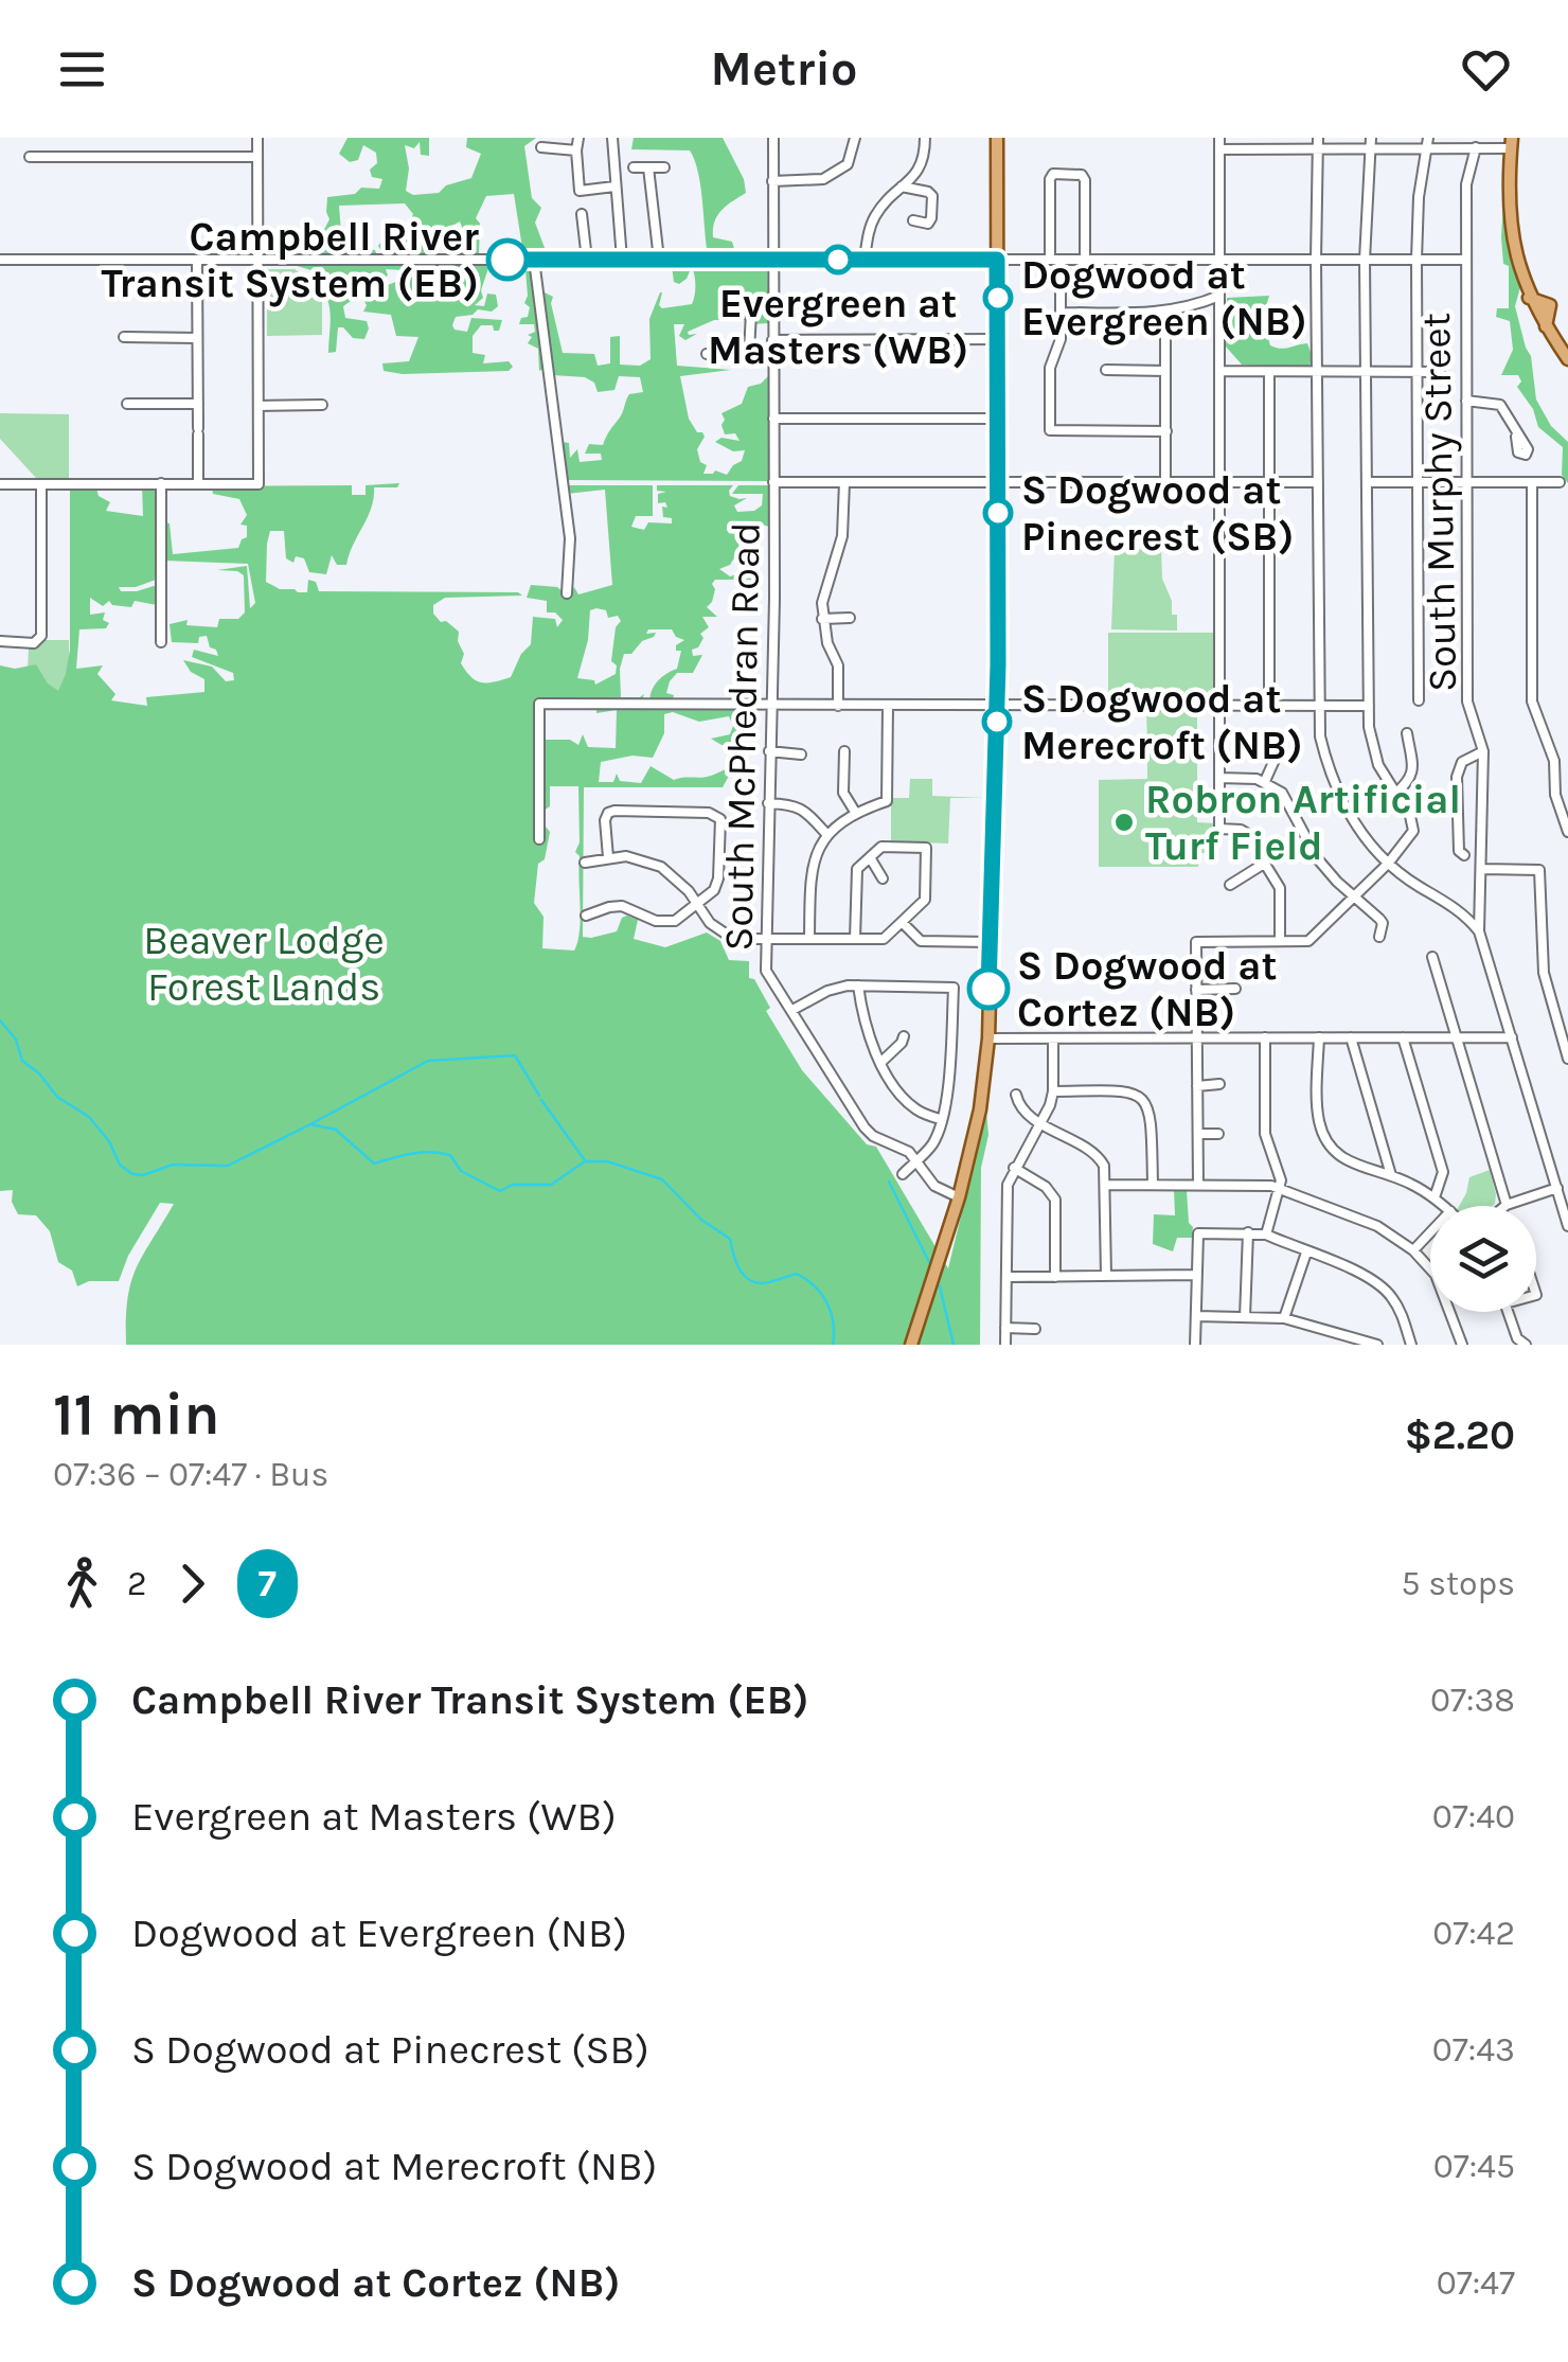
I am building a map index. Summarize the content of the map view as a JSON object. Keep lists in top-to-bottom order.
{
  "streets": {
    "street": ["South Murphy Street", "South McPhedran Road"]
  },
  "parks": ["Beaver Lodge Forest Lands"],
  "places": [
    "Campbell River Transit System (EB)",
    "Evergreen at Masters (WB)",
    "Dogwood at Evergreen (NB)",
    "S Dogwood at Pinecrest (SB)",
    "S Dogwood at Merecroft (NB)",
    "Robron Artificial Turf Field",
    "S Dogwood at Cortez (NB)"
  ],
  "lines": ["bus line 7"],
  "page": {
    "header": "Metrio",
    "heading": ["11 min", "07:36 – 07:47 · Bus", "$2.20"],
    "legs": ["2", "7", "5 stops"],
    "list": [
      {
        "name": "Campbell River Transit System (EB)",
        "value": "07:38"
      },
      {
        "name": "Evergreen at Masters (WB)",
        "value": "07:40"
      },
      {
        "name": "Dogwood at Evergreen (NB)",
        "value": "07:42"
      },
      {
        "name": "S Dogwood at Pinecrest (SB)",
        "value": "07:43"
      },
      {
        "name": "S Dogwood at Merecroft (NB)",
        "value": "07:45"
      },
      {
        "name": "S Dogwood at Cortez (NB)",
        "value": "07:47"
      }
    ]
  }
}
